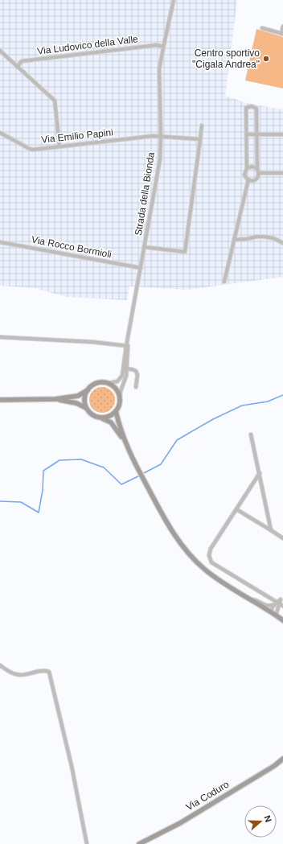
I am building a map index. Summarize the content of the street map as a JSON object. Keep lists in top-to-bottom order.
{
  "streets": {
    "street": [
      "Via Ludovico della Valle",
      "Via Emilio Papini",
      "Strada della Bionda",
      "Via Rocco Bormioli",
      "Via Coduro"
    ]
  },
  "crossings": [
    ["Via Ludovico della Valle", "Strada della Bionda"],
    ["Via Emilio Papini", "Strada della Bionda"],
    ["Strada della Bionda", "Via Rocco Bormioli"]
  ],
  "places": ["Centro sportivo \"Cigala Andrea\""],
  "north": "right"
}
